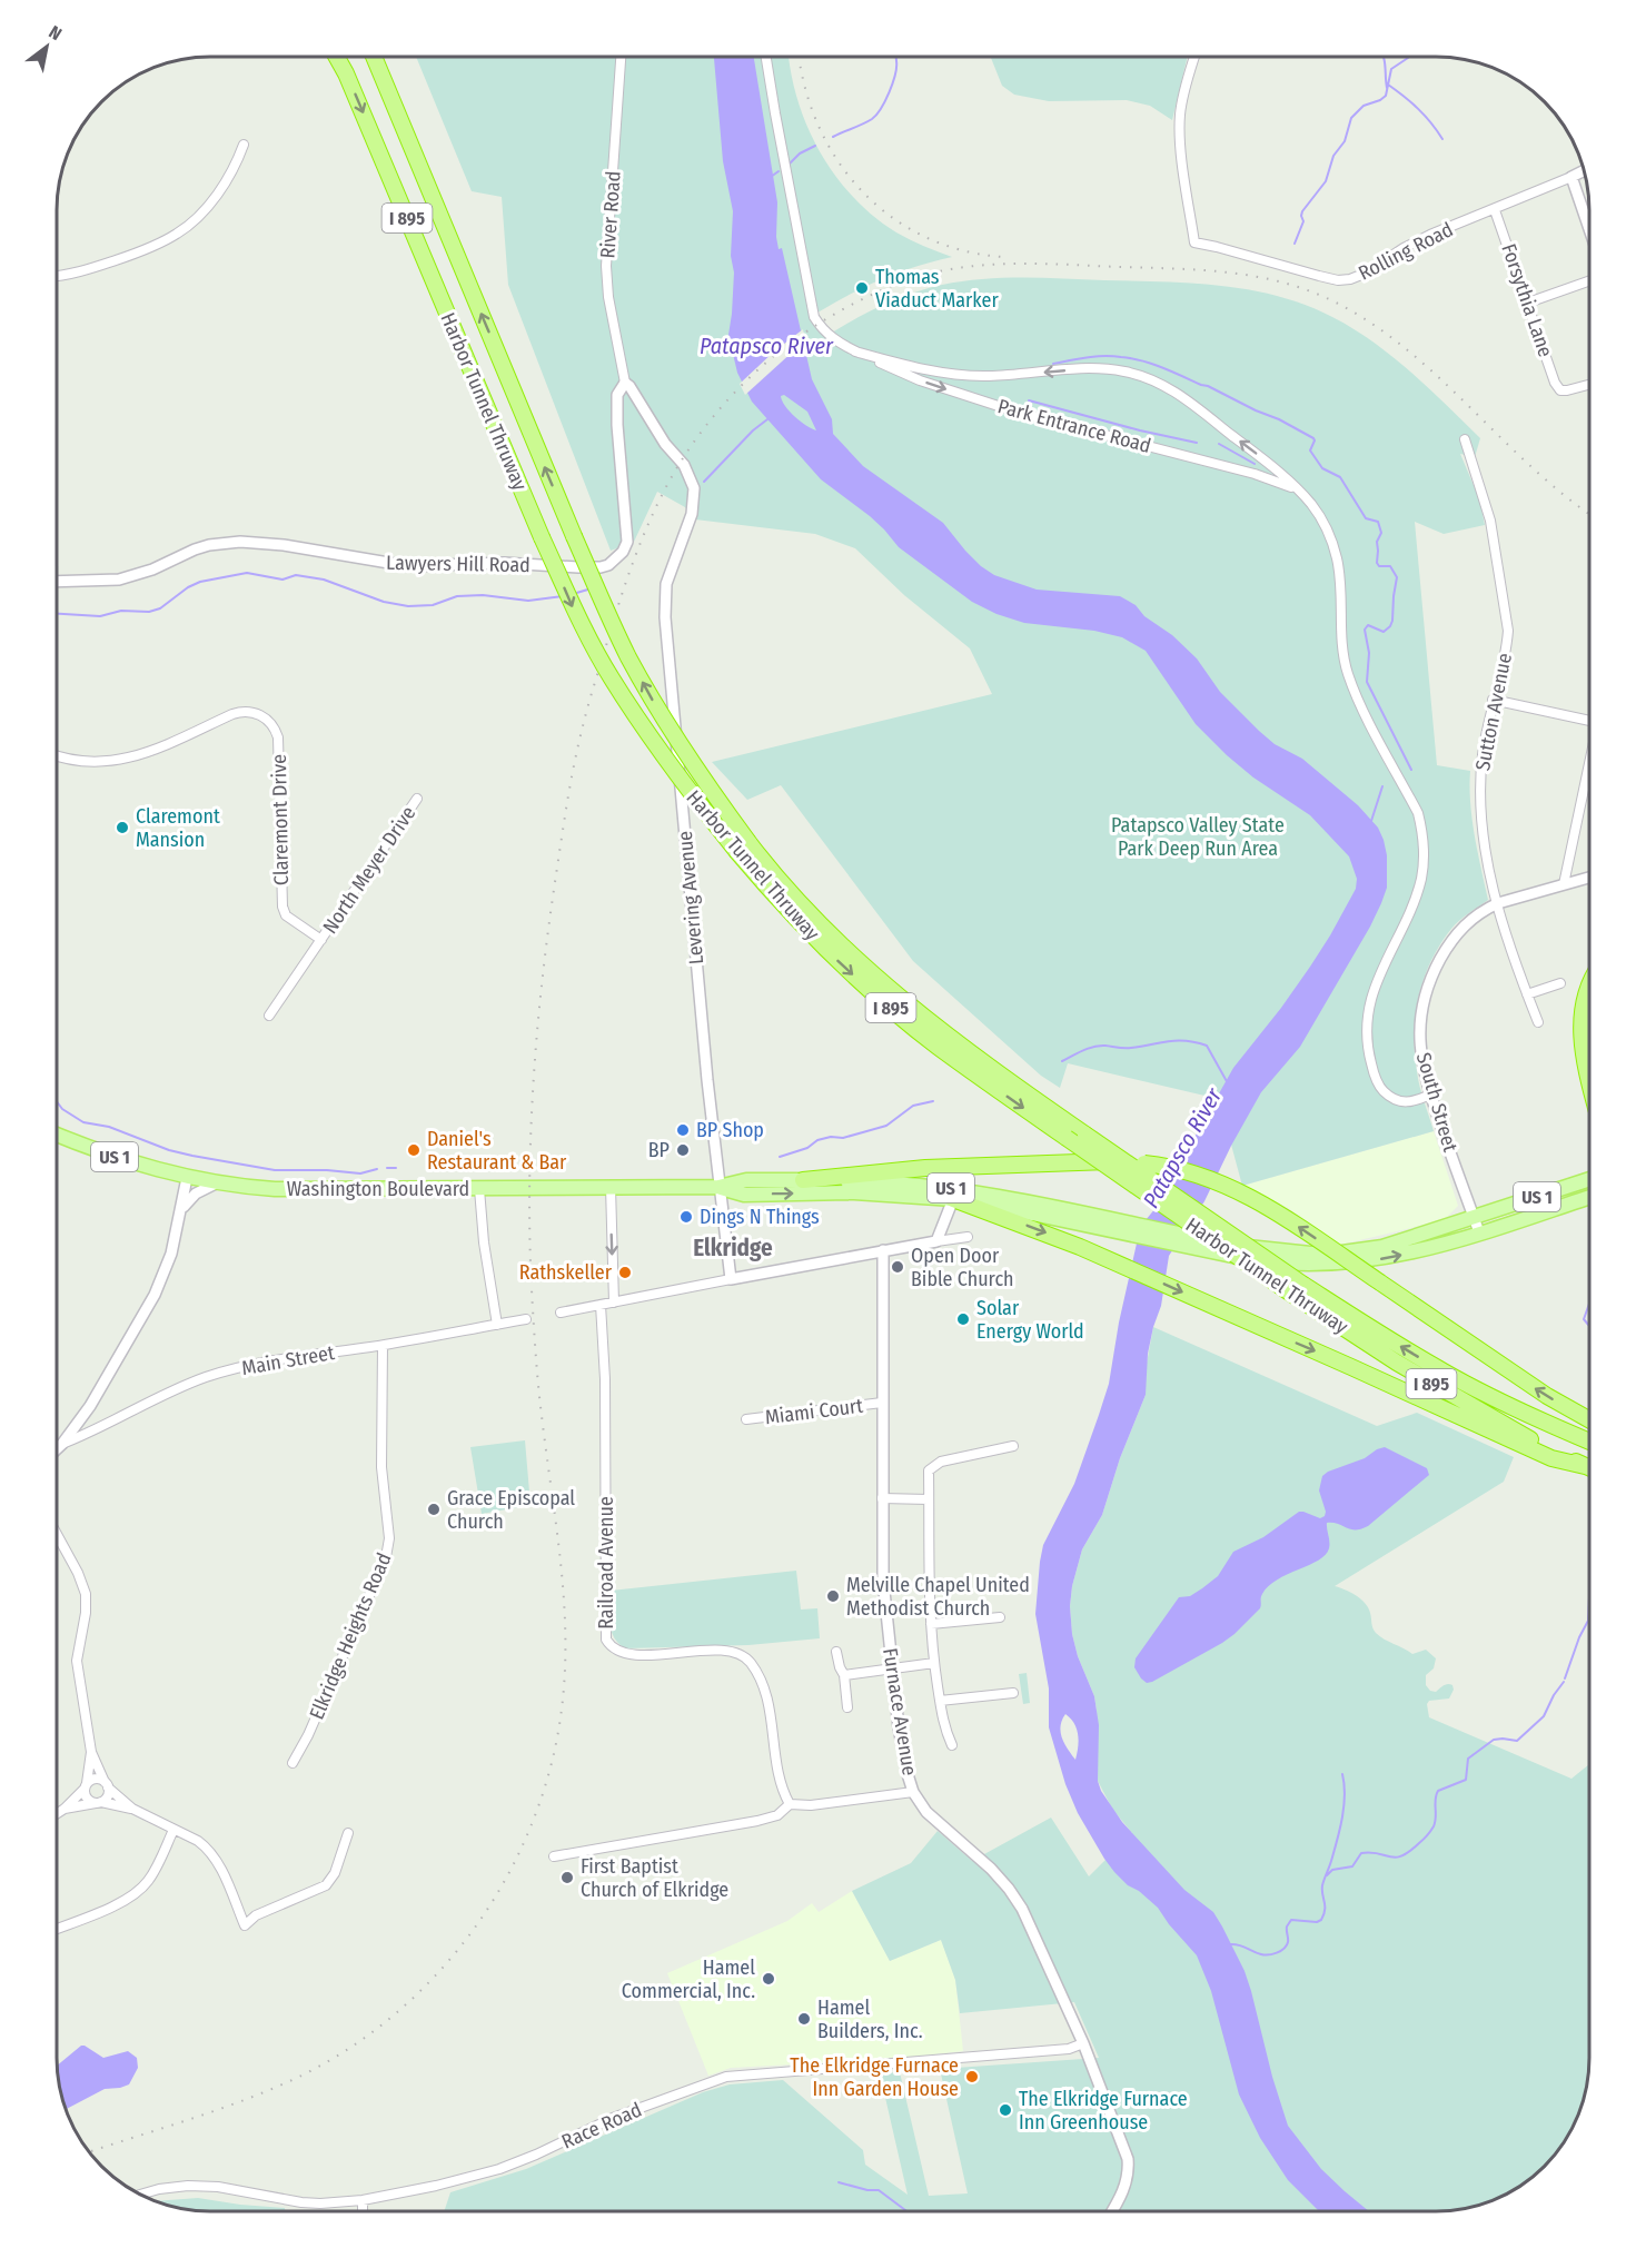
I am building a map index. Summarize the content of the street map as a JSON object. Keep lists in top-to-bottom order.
{
  "streets": {
    "highway": ["I 895", "Harbor Tunnel Thruway"],
    "main road": ["US 1", "Washington Boulevard"],
    "street": [
      "River Road",
      "Rolling Road",
      "Forsythia Lane",
      "Park Entrance Road",
      "Lawyers Hill Road",
      "Sutton Avenue",
      "Claremont Drive",
      "North Meyer Drive",
      "Levering Avenue",
      "South Street",
      "Main Street",
      "Miami Court",
      "Railroad Avenue",
      "Elkridge Heights Road",
      "Furnace Avenue",
      "Race Road"
    ]
  },
  "crossings": [
    ["River Road", "Lawyers Hill Road"],
    ["River Road", "Levering Avenue"],
    ["Rolling Road", "Forsythia Lane"],
    ["Park Entrance Road", "South Street"],
    ["Lawyers Hill Road", "Levering Avenue"],
    ["Sutton Avenue", "South Street"],
    ["Claremont Drive", "North Meyer Drive"],
    ["Levering Avenue", "Washington Boulevard"],
    ["South Street", "Washington Boulevard"],
    ["Main Street", "Elkridge Heights Road"],
    ["Miami Court", "Furnace Avenue"],
    ["Furnace Avenue", "Race Road"]
  ],
  "districts": ["Elkridge"],
  "water": ["Patapsco River"],
  "parks": ["Patapsco Valley State Park Deep Run Area"],
  "places": [
    "Thomas Viaduct Marker",
    "Claremont Mansion",
    "BP Shop",
    "Daniel's Restaurant & Bar",
    "BP",
    "Dings N Things",
    "Open Door Bible Church",
    "Rathskeller",
    "Solar Energy World",
    "Grace Episcopal Church",
    "Melville Chapel United Methodist Church",
    "First Baptist Church of Elkridge",
    "Hamel Commercial, Inc.",
    "Hamel Builders, Inc.",
    "The Elkridge Furnace Inn Garden House",
    "The Elkridge Furnace Inn Greenhouse"
  ],
  "north": "top right"
}
